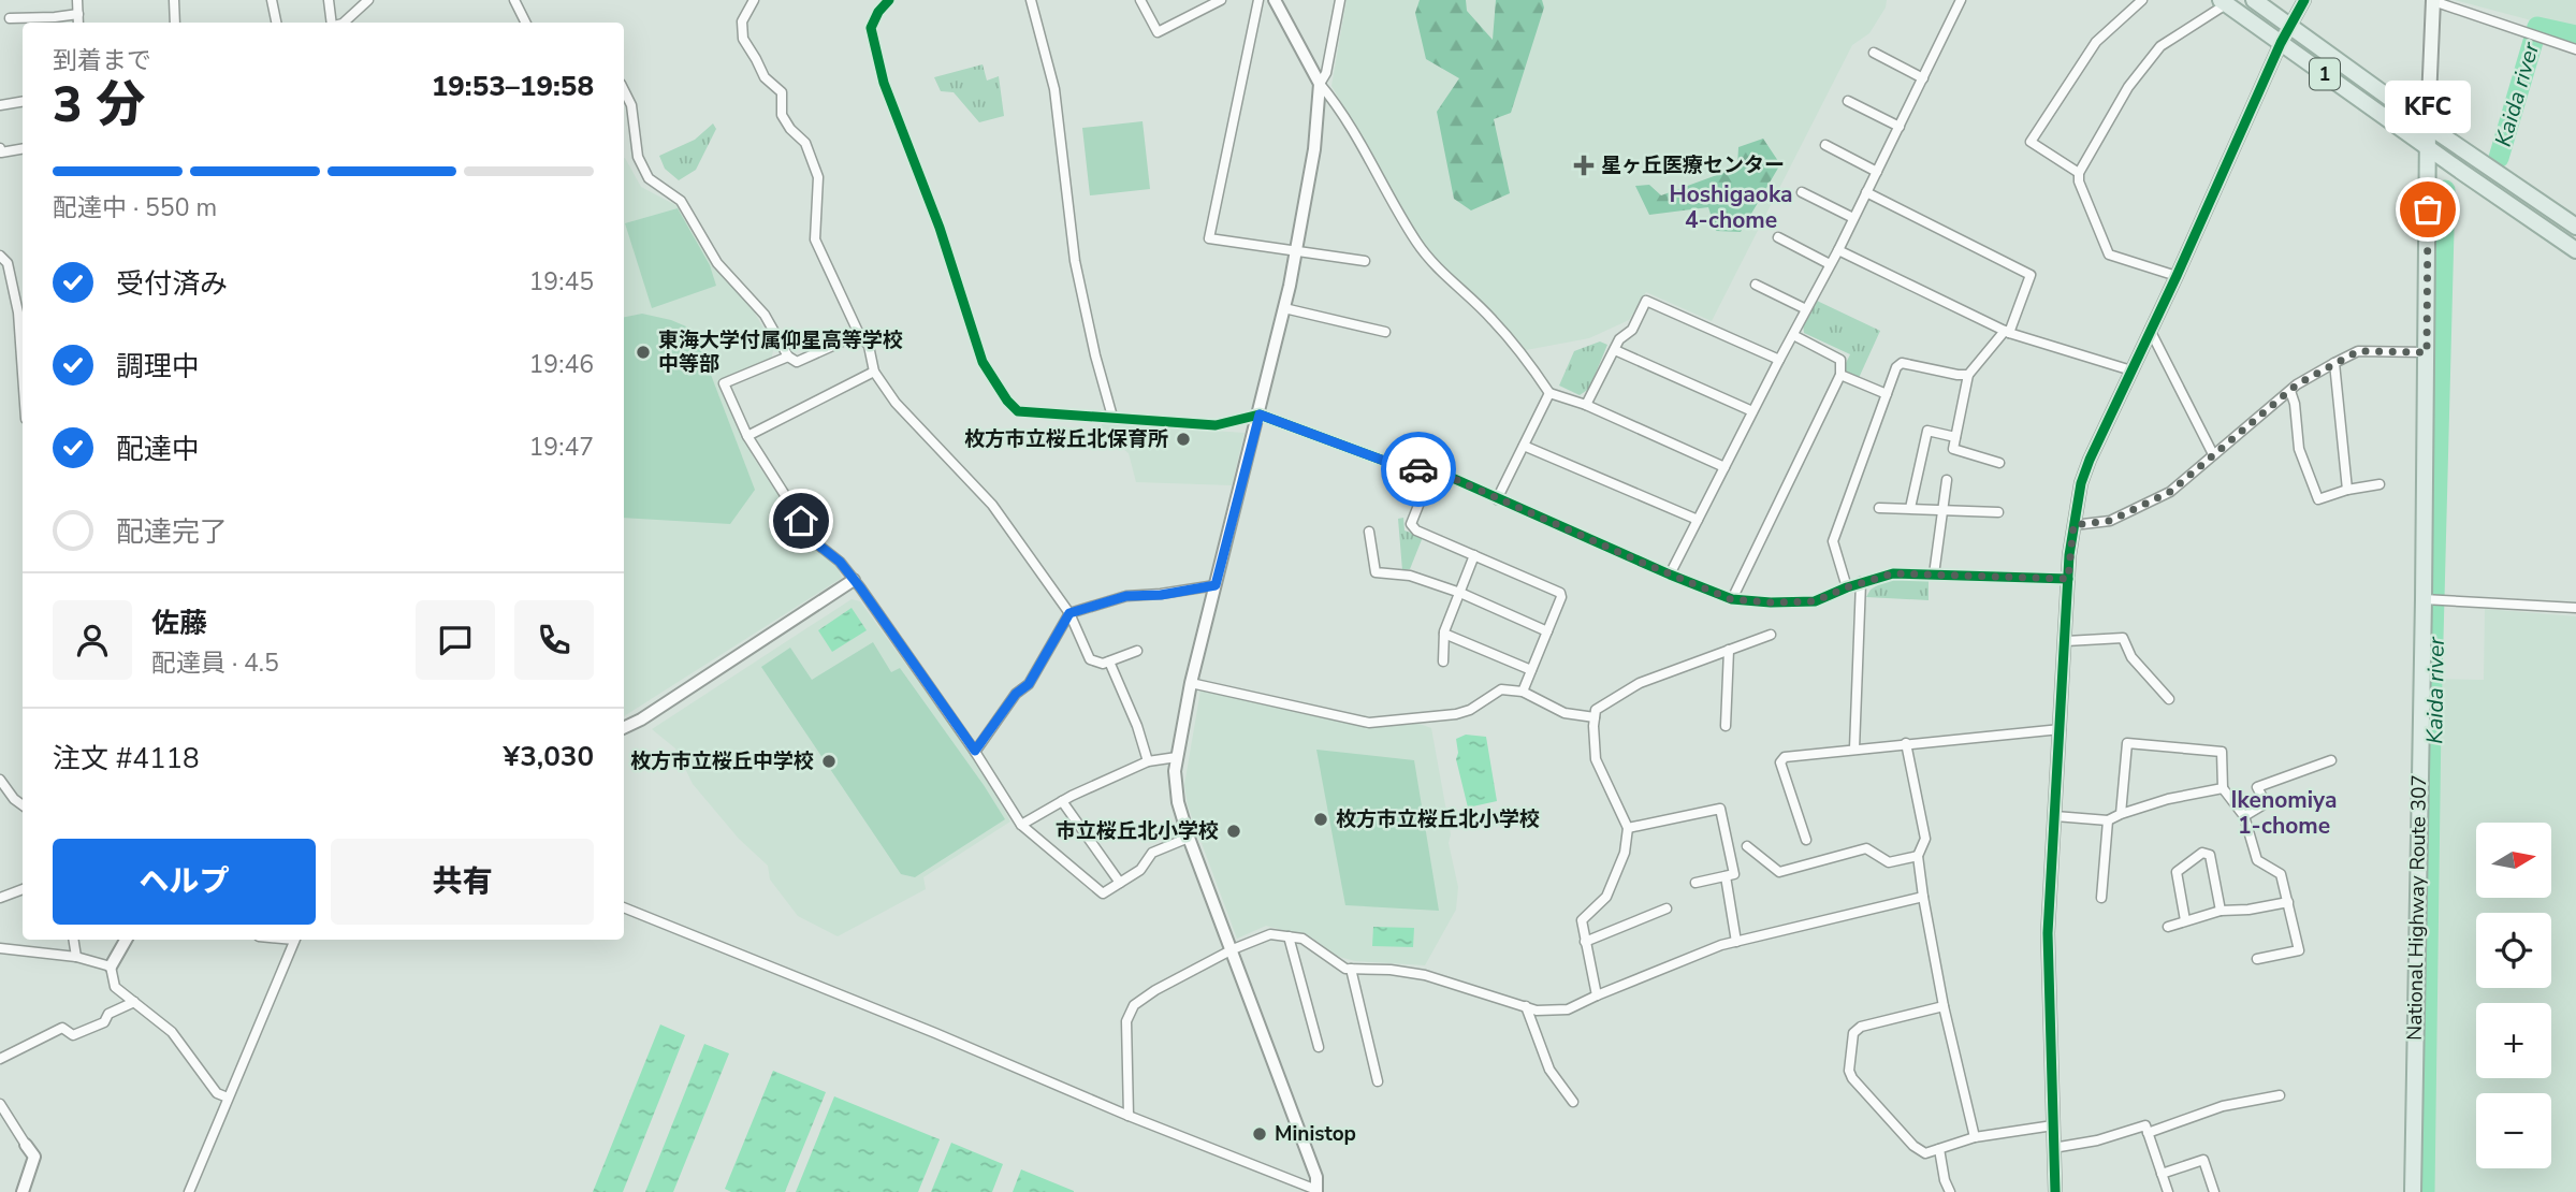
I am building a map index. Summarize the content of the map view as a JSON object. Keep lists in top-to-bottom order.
{
  "streets": {
    "highway": ["1", "National Highway Route 307"]
  },
  "crossings": [
    ["1", "National Highway Route 307"]
  ],
  "districts": ["Hoshigaoka 4-chome", "Ikenomiya 1-chome"],
  "water": ["Kaida river"],
  "places": {
    "health": ["星ヶ丘医療センター"],
    "other": [
      "KFC",
      "東海大学付属仰星高等学校 中等部",
      "枚方市立桜丘北保育所",
      "枚方市立桜丘中学校",
      "枚方市立桜丘北小学校",
      "市立桜丘北小学校",
      "Ministop"
    ]
  },
  "north": "right",
  "page": {
    "heading": ["3 分", "到着まで", "19:53–19:58"],
    "panel": [
      "佐藤",
      "配達員 · 4.5",
      "注文 #4118",
      "¥3,030"
    ],
    "bubble": "KFC",
    "bar": "配達中 · 550 m",
    "list": [
      ["受付済み", "19:45"],
      ["調理中", "19:46"],
      ["配達中", "19:47"],
      "配達完了"
    ],
    "map_buttons": ["+", "−"],
    "buttons": ["ヘルプ", "共有"]
  }
}
